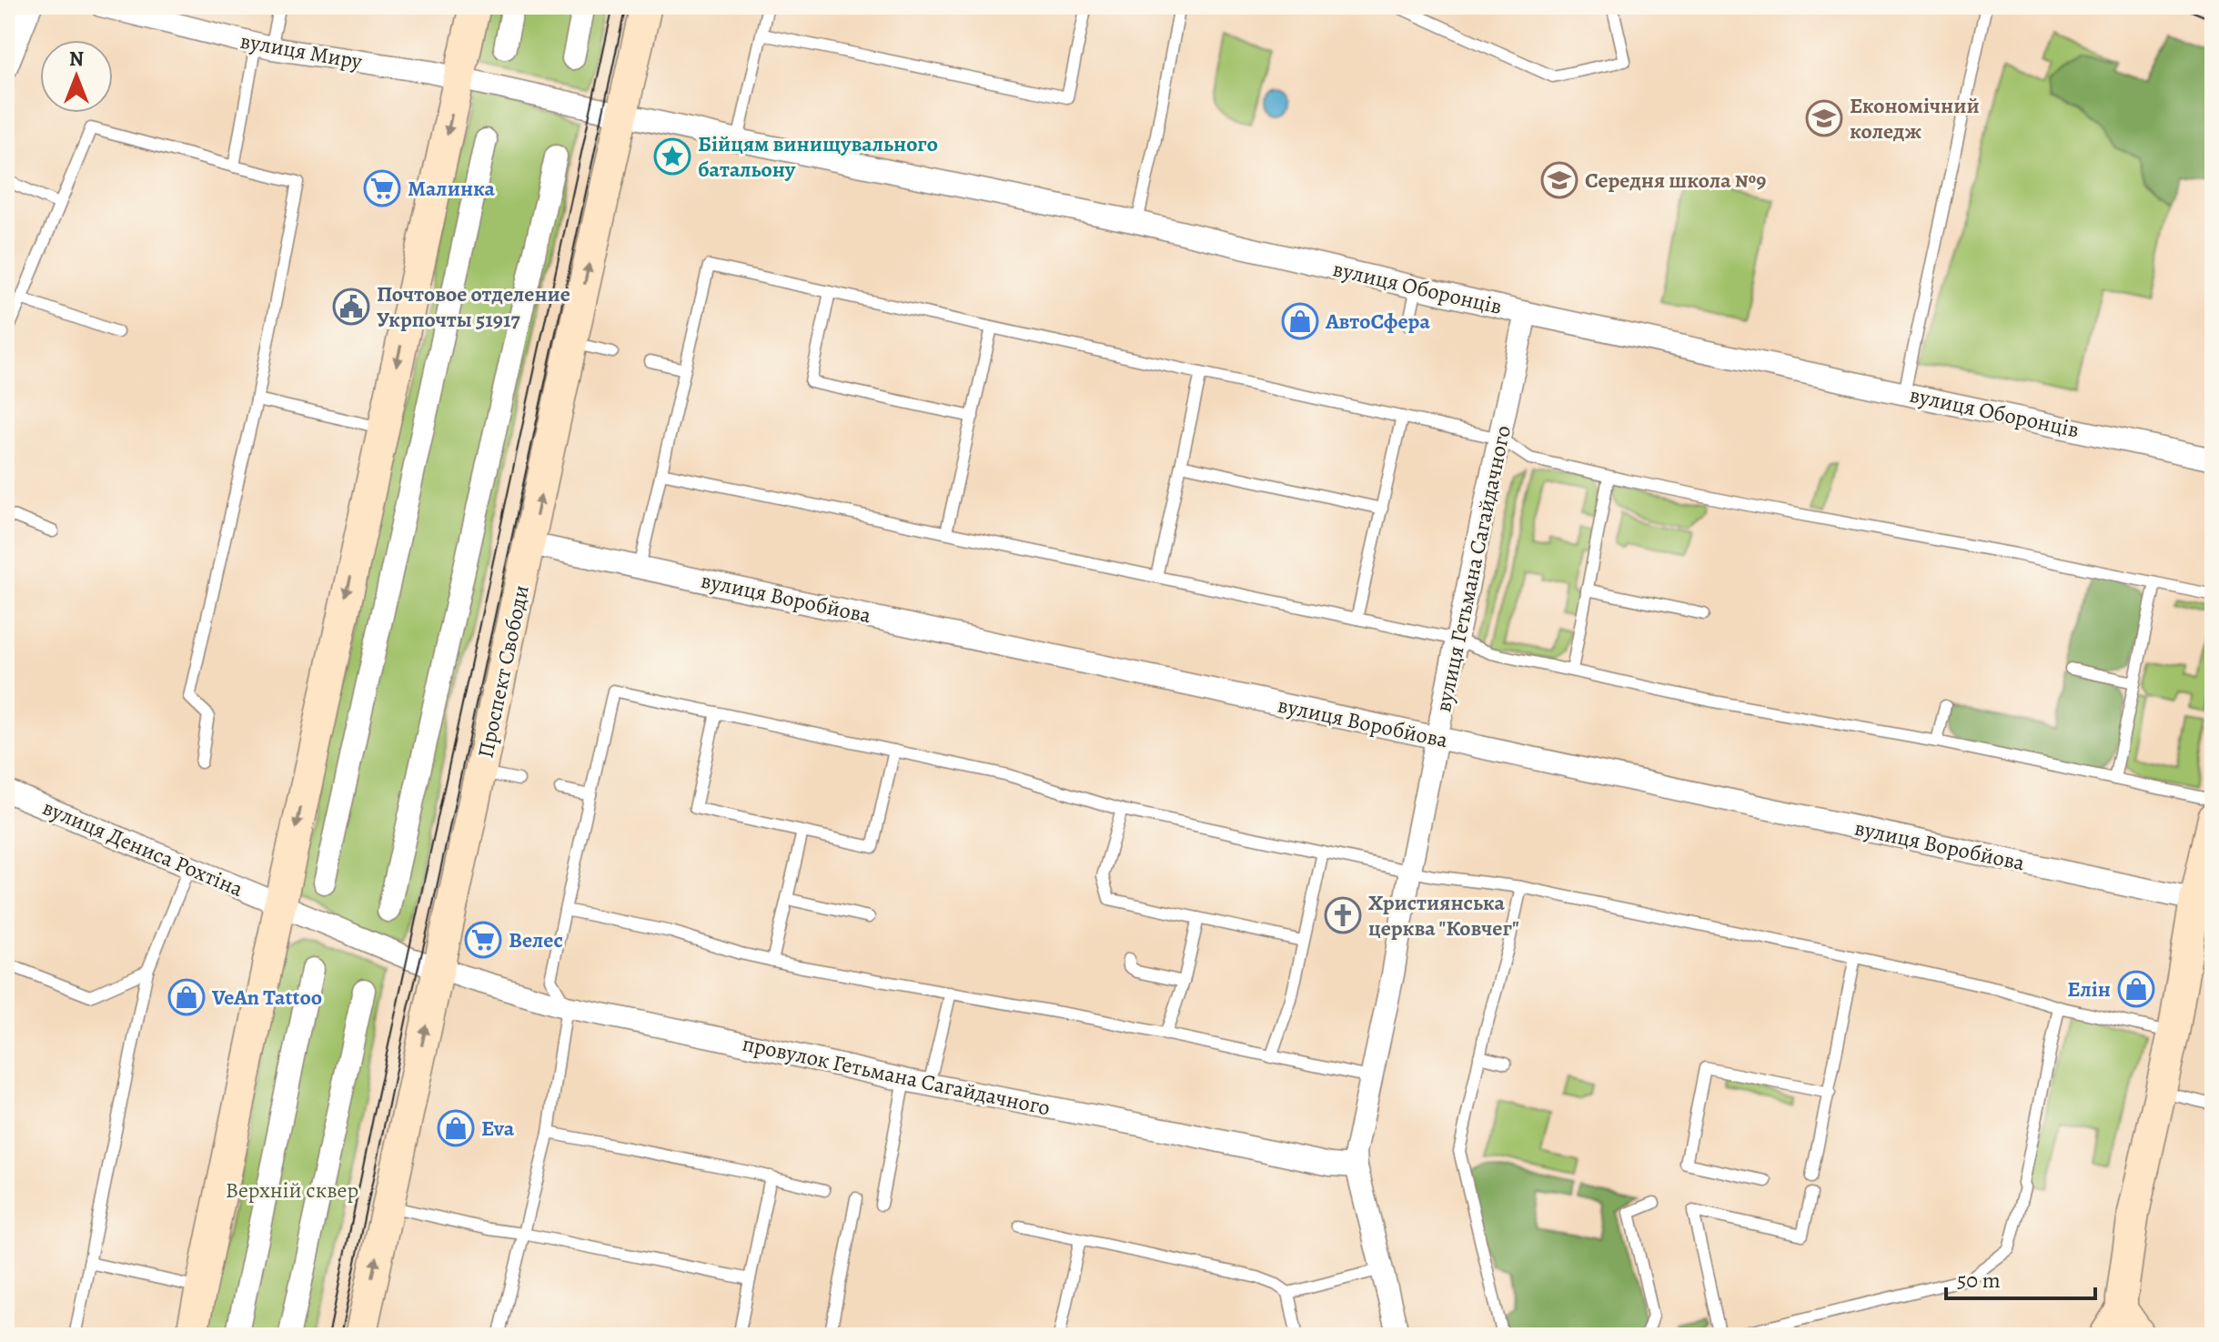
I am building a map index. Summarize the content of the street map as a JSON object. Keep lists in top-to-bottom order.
{
  "streets": {
    "main road": ["Проспект Свободи"],
    "street": [
      "вулиця Миру",
      "вулиця Оборонців",
      "вулиця Гетьмана Сагайдачного",
      "вулиця Воробйова",
      "вулиця Дениса Рохтіна",
      "провулок Гетьмана Сагайдачного"
    ]
  },
  "crossings": [
    ["вулиця Миру", "вулиця Оборонців"],
    ["вулиця Миру", "Проспект Свободи"],
    ["вулиця Оборонців", "вулиця Гетьмана Сагайдачного"],
    ["вулиця Оборонців", "Проспект Свободи"],
    ["вулиця Гетьмана Сагайдачного", "вулиця Воробйова"],
    ["вулиця Гетьмана Сагайдачного", "провулок Гетьмана Сагайдачного"],
    ["вулиця Воробйова", "Проспект Свободи"],
    ["Проспект Свободи", "вулиця Дениса Рохтіна"],
    ["Проспект Свободи", "провулок Гетьмана Сагайдачного"],
    ["вулиця Дениса Рохтіна", "провулок Гетьмана Сагайдачного"]
  ],
  "parks": ["Верхній сквер"],
  "places": {
    "school or university": ["Економічний коледж", "Середня школа №9"],
    "place": ["Бійцям винищувального батальону"],
    "supermarket": ["Малинка", "Велес"],
    "public building": ["Почтовое отделение Укрпочты 51917"],
    "shop": [
      "АвтоСфера",
      "Елін",
      "VeAn Tattoo",
      "Eva"
    ],
    "church": ["Християнська церква \"Ковчег\""]
  },
  "scale_bar": "50 m",
  "north": "top"
}
